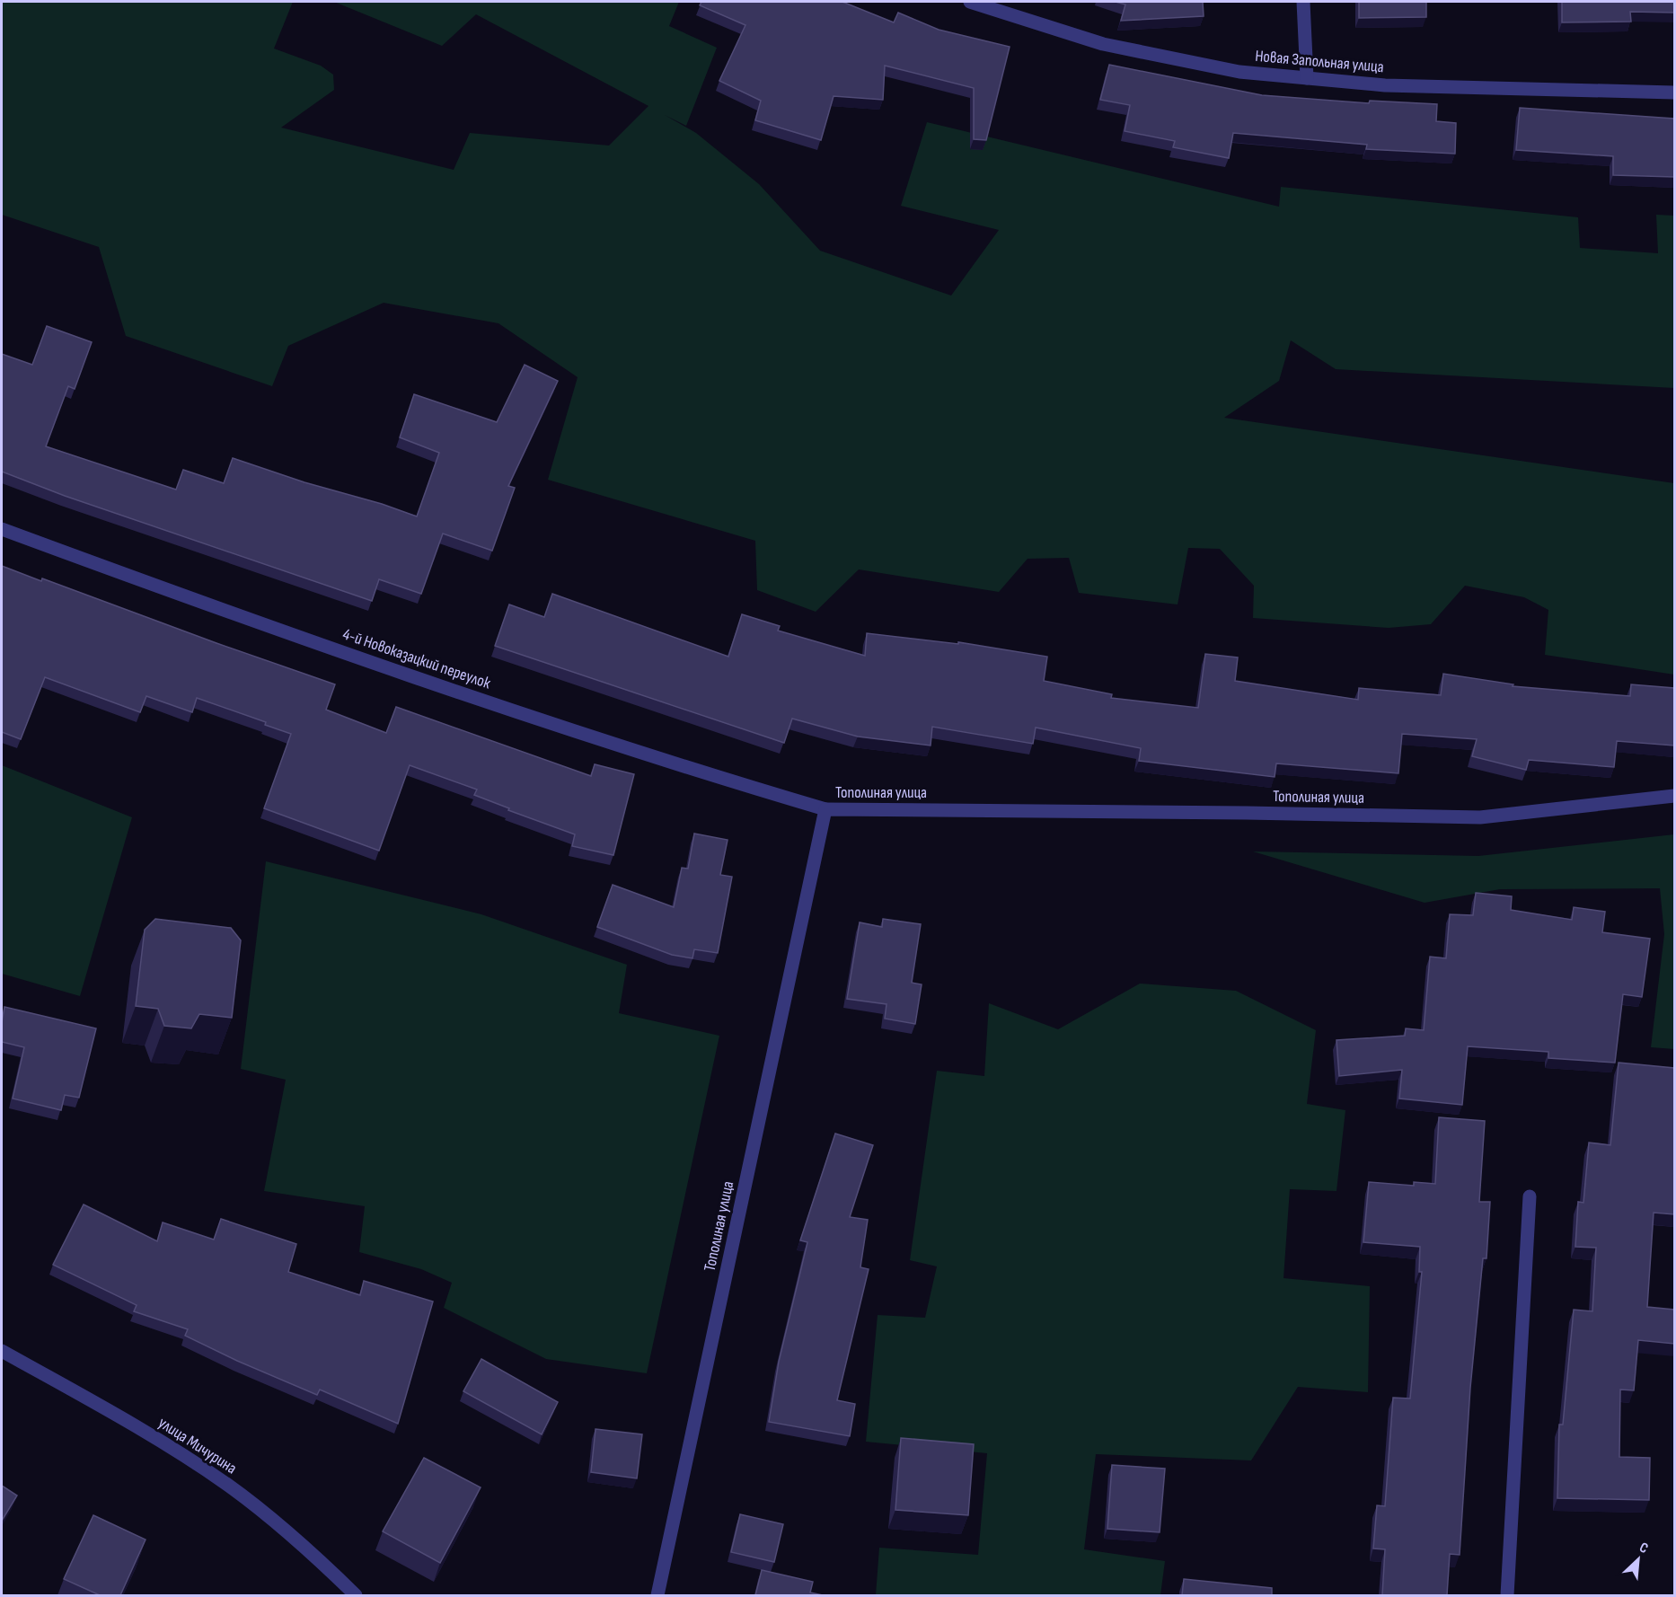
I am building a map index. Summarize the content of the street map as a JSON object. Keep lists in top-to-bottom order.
{
  "streets": {
    "street": [
      "Новая Запольная улица",
      "4-й Новоказацкий переулок",
      "Тополиная улица",
      "улица Мичурина"
    ]
  },
  "crossings": [
    ["4-й Новоказацкий переулок", "Тополиная улица"]
  ],
  "north": "top right"
}
